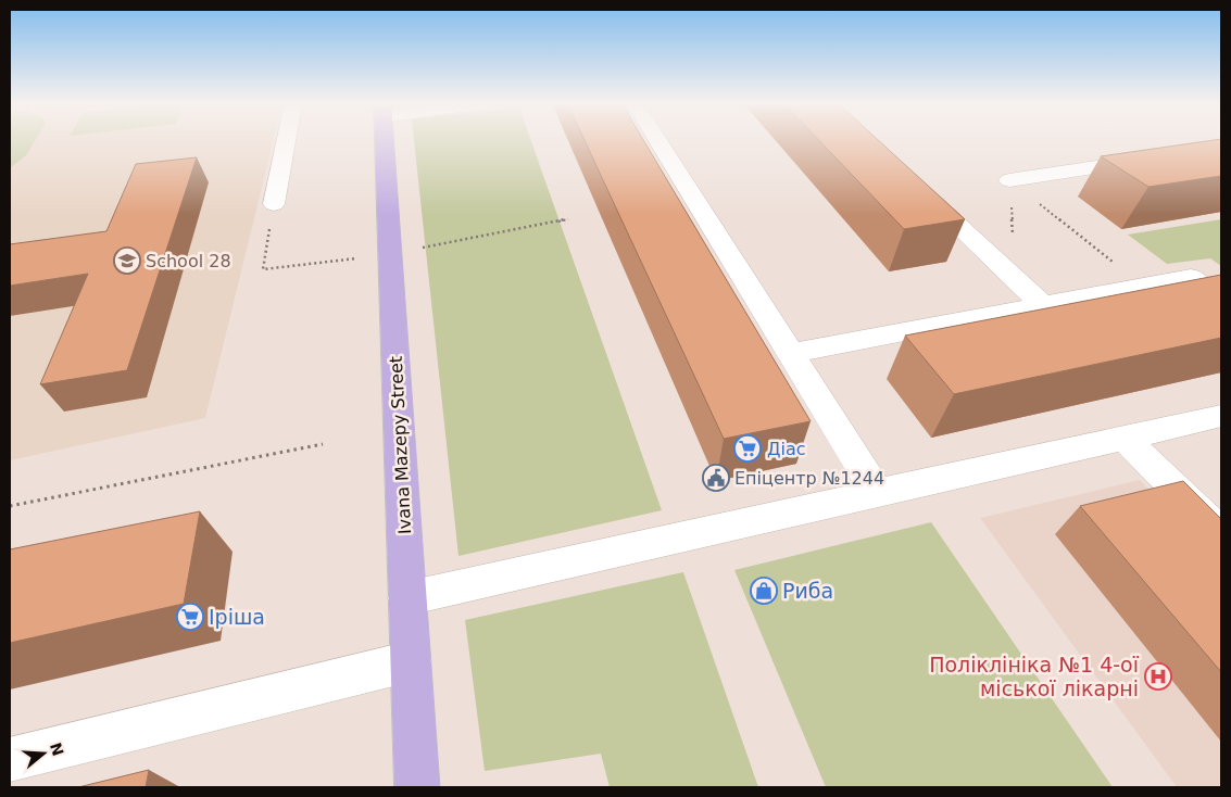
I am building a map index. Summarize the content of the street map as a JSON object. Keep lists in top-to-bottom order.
{
  "streets": {
    "main road": ["Ivana Mazepy Street"]
  },
  "places": {
    "school or university": ["School 28"],
    "supermarket": ["Діас", "Іріша"],
    "public building": ["Епіцентр №1244"],
    "shop": ["Риба"],
    "hospital": ["Поліклініка №1 4-ої міської лікарні"]
  },
  "north": "right"
}
